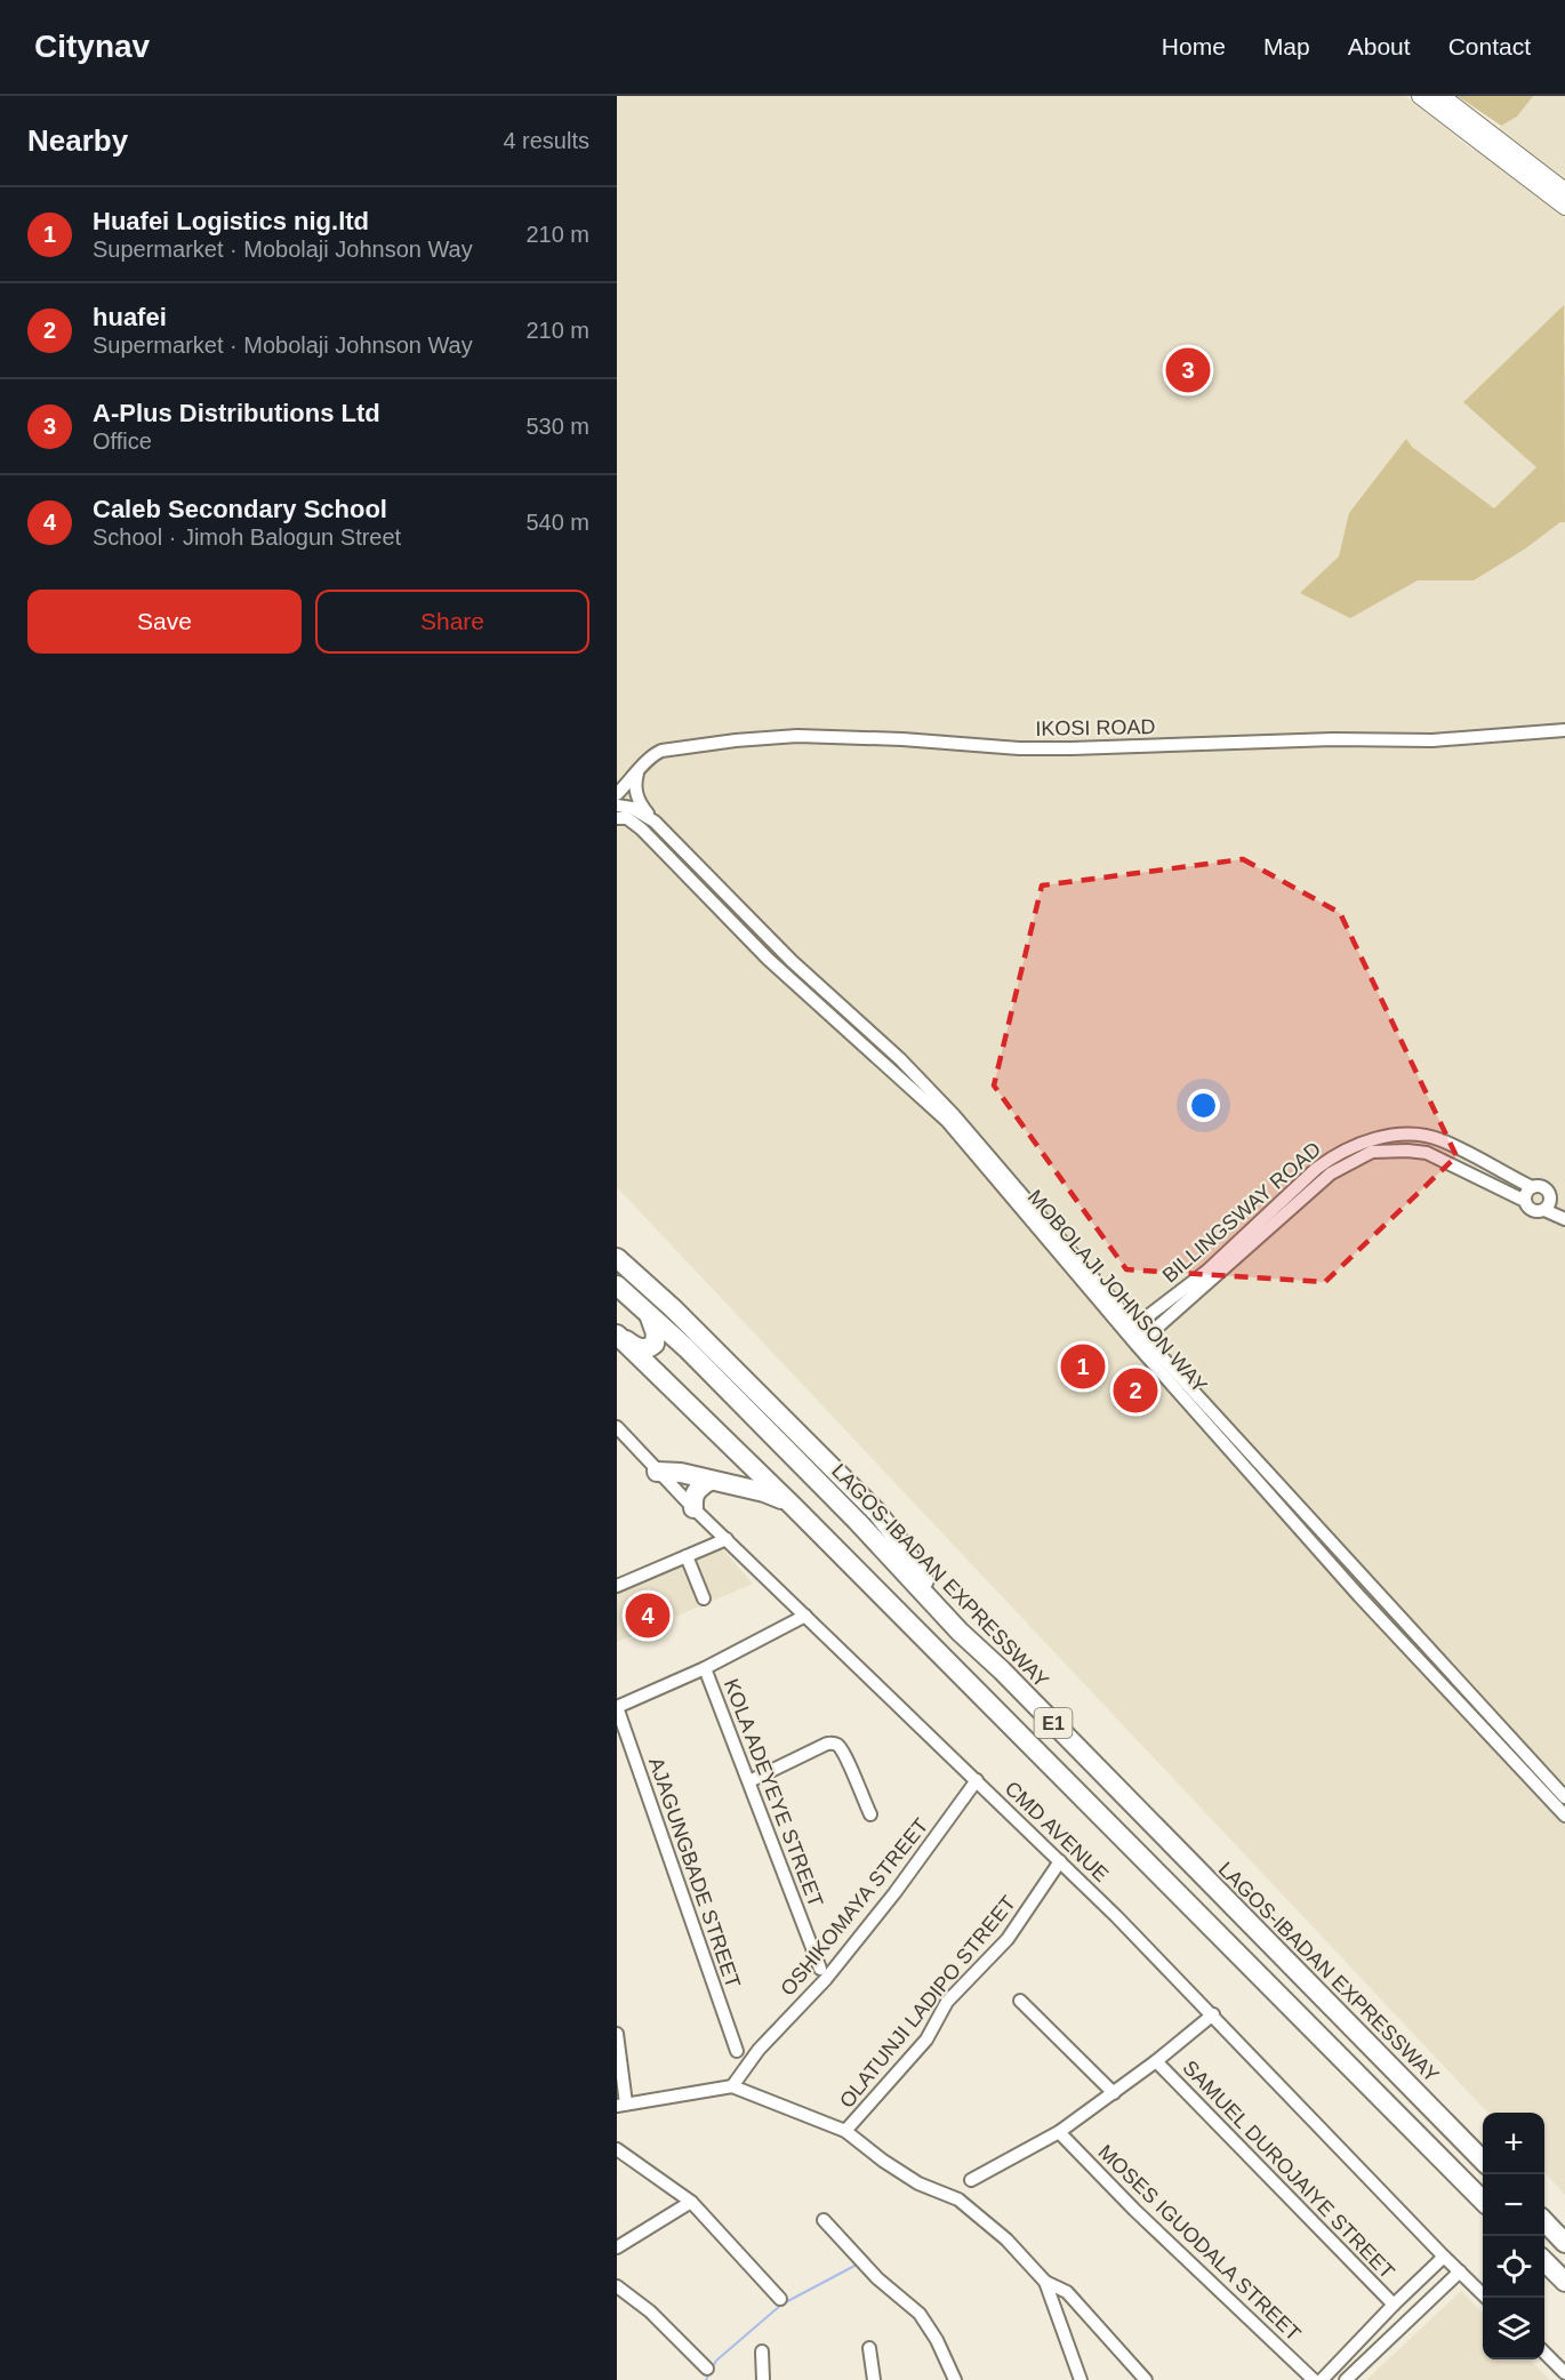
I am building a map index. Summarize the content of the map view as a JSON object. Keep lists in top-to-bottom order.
{
  "streets": {
    "highway": ["LAGOS-IBADAN EXPRESSWAY", "E1"],
    "street": [
      "IKOSI ROAD",
      "BILLINGSWAY ROAD",
      "MOBOLAJI JOHNSON WAY",
      "KOLA ADEYEYE STREET",
      "CMD AVENUE",
      "AJAGUNGBADE STREET",
      "OSHIKOMAYA STREET",
      "OLATUNJI LADIPO STREET",
      "SAMUEL DUROJAIYE STREET",
      "MOSES IGUODALA STREET"
    ]
  },
  "crossings": [
    ["BILLINGSWAY ROAD", "MOBOLAJI JOHNSON WAY"],
    ["CMD AVENUE", "OSHIKOMAYA STREET"],
    ["CMD AVENUE", "OLATUNJI LADIPO STREET"]
  ],
  "page": {
    "header": "Citynav",
    "nav": [
      "Home",
      "Map",
      "About",
      "Contact"
    ],
    "heading": ["Nearby", "4 results"],
    "list": [
      {
        "mark": "1",
        "name": "Huafei Logistics nig.ltd",
        "note": "Supermarket · Mobolaji Johnson Way",
        "value": "210 m"
      },
      {
        "mark": "2",
        "name": "huafei",
        "note": "Supermarket · Mobolaji Johnson Way",
        "value": "210 m"
      },
      {
        "mark": "3",
        "name": "A-Plus Distributions Ltd",
        "note": "Office",
        "value": "530 m"
      },
      {
        "mark": "4",
        "name": "Caleb Secondary School",
        "note": "School · Jimoh Balogun Street",
        "value": "540 m"
      }
    ],
    "pins": [
      "3",
      "1",
      "2",
      "4"
    ],
    "buttons": ["Save", "Share"],
    "map_buttons": ["+", "−"]
  }
}
